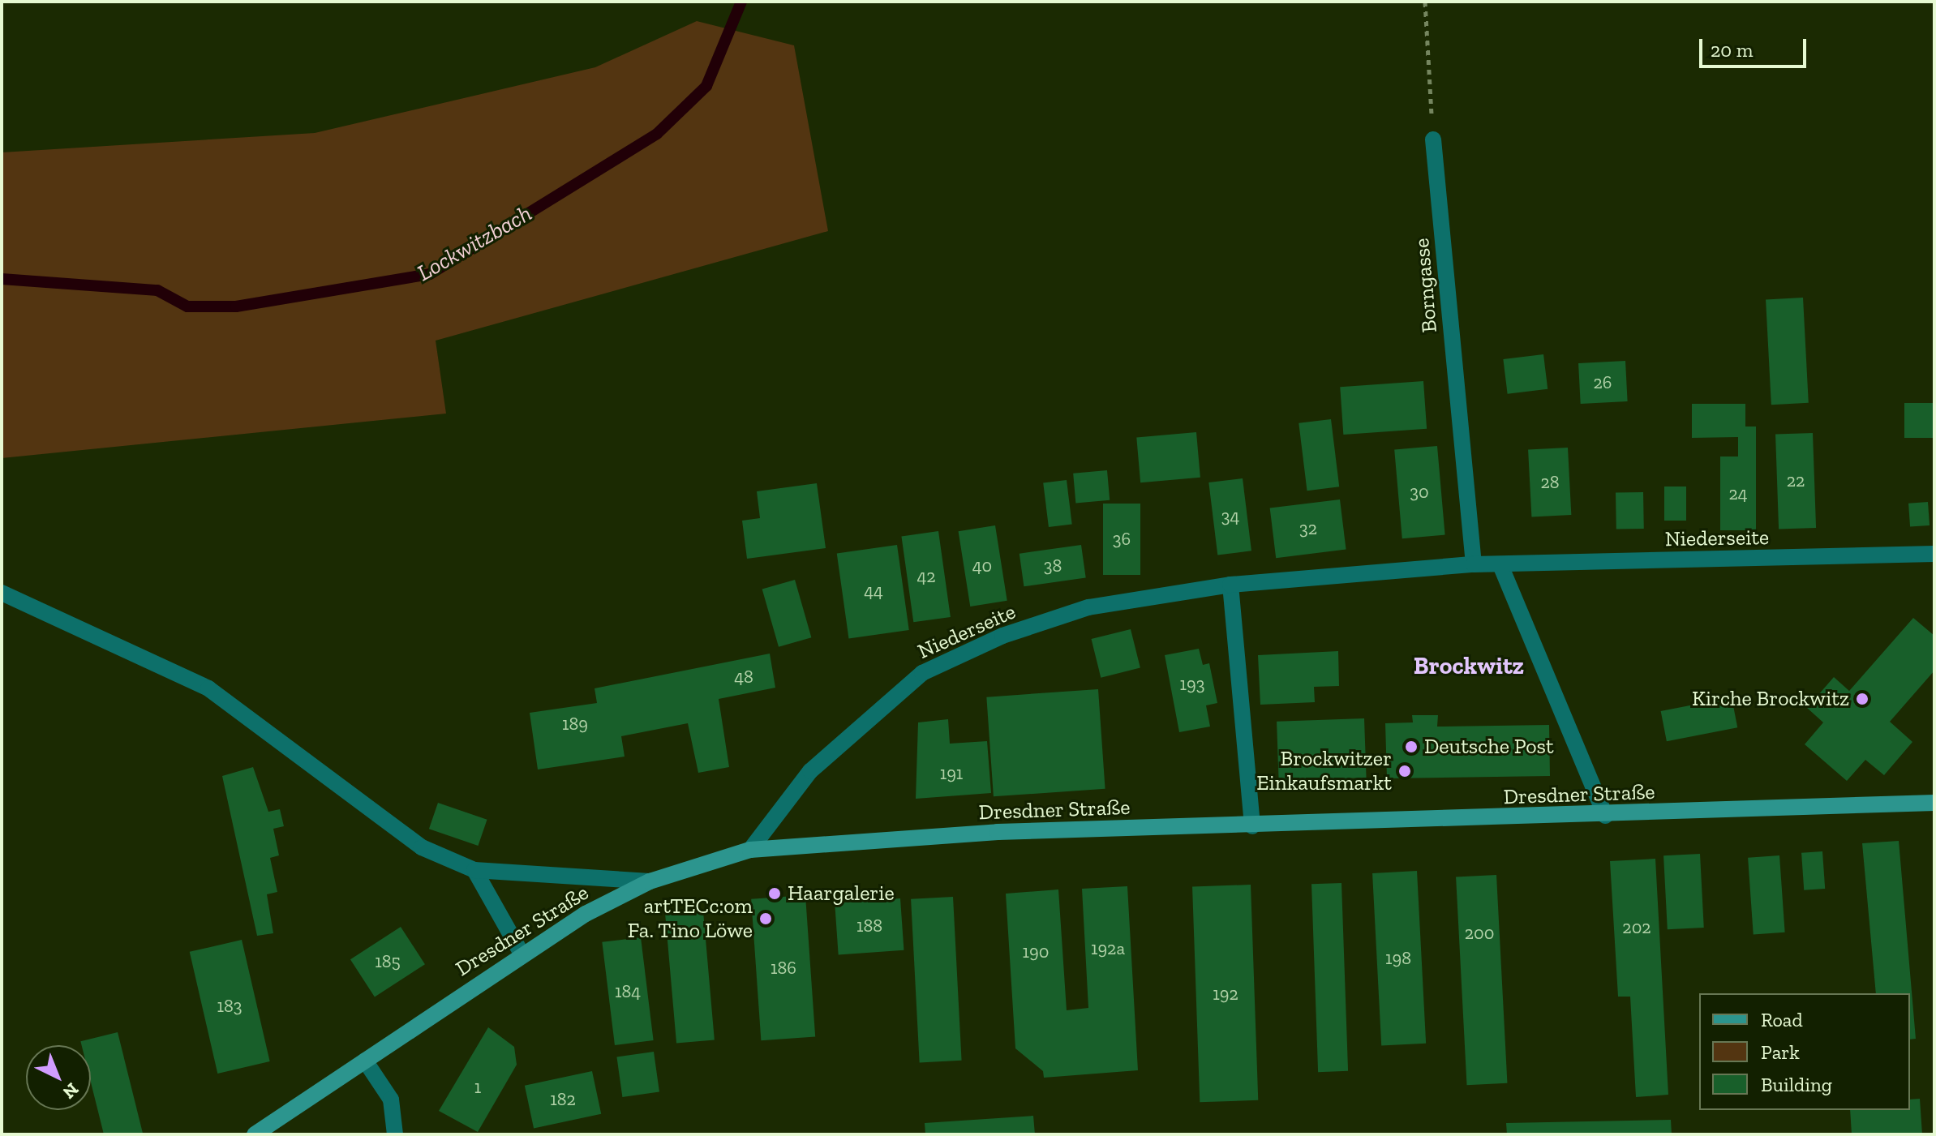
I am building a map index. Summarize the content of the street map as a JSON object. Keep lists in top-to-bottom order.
{
  "streets": {
    "main road": ["Dresdner Straße"],
    "street": ["Borngasse", "Niederseite"]
  },
  "crossings": [
    ["Borngasse", "Niederseite"],
    ["Niederseite", "Dresdner Straße"]
  ],
  "districts": ["Brockwitz"],
  "water": ["Lockwitzbach"],
  "places": [
    "Kirche Brockwitz",
    "Deutsche Post",
    "Brockwitzer Einkaufsmarkt",
    "Haargalerie",
    "artTECc:om Fa. Tino Löwe"
  ],
  "house_numbers": [
    "26",
    "22",
    "28",
    "30",
    "24",
    "34",
    "32",
    "36",
    "40",
    "38",
    "42",
    "44",
    "48",
    "193",
    "189",
    "191",
    "188",
    "202",
    "200",
    "192a",
    "190",
    "198",
    "185",
    "186",
    "184",
    "192",
    "183",
    "1",
    "182"
  ],
  "legend": ["Road", "Park", "Building"],
  "scale_bar": "20 m",
  "north": "bottom right"
}
